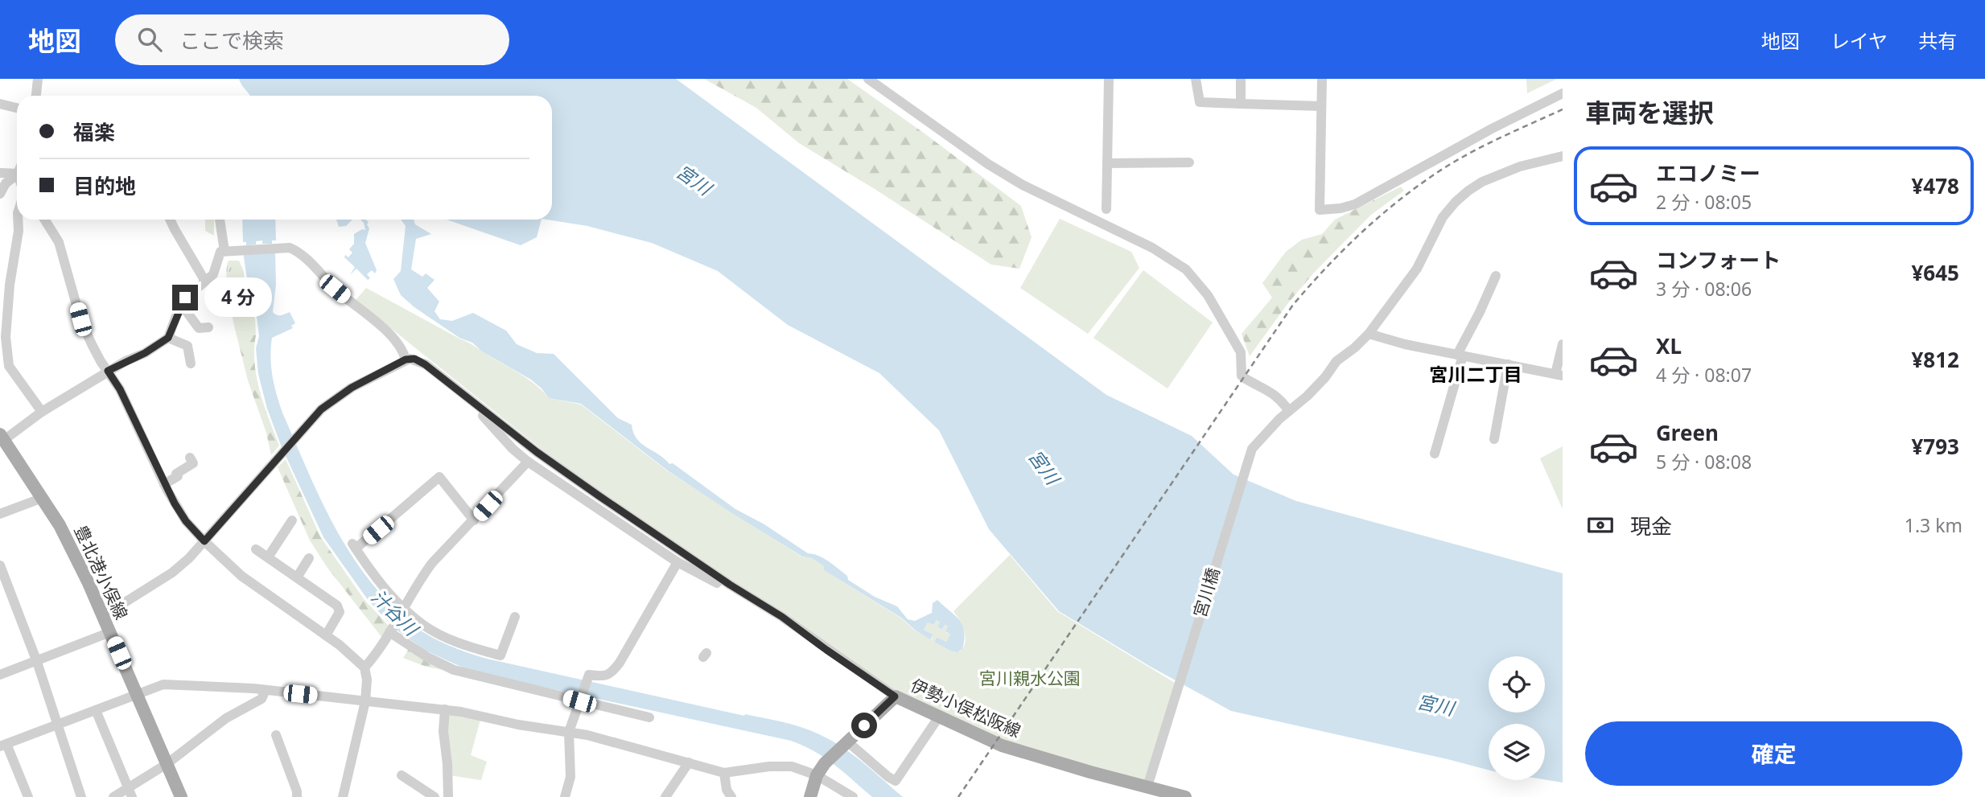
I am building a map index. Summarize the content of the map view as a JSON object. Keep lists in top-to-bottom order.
{
  "streets": {
    "main road": ["豊北港小俣線", "伊勢小俣松阪線"],
    "street": ["宮川橋"]
  },
  "crossings": [
    ["宮川橋", "伊勢小俣松阪線"]
  ],
  "districts": ["宮川二丁目"],
  "water": ["宮川", "汁谷川"],
  "parks": ["宮川親水公園"],
  "page": {
    "header": "地図",
    "search": "ここで検索",
    "nav": ["地図", "レイヤ", "共有"],
    "heading": "車両を選択",
    "banner": ["福楽", "目的地"],
    "list": [
      {
        "name": "エコノミー",
        "note": "2 分 · 08:05",
        "value": "¥478"
      },
      {
        "name": "コンフォート",
        "note": "3 分 · 08:06",
        "value": "¥645"
      },
      {
        "name": "XL",
        "note": "4 分 · 08:07",
        "value": "¥812"
      },
      {
        "name": "Green",
        "note": "5 分 · 08:08",
        "value": "¥793"
      }
    ],
    "bubble": "4 分",
    "pay": ["現金", "1.3 km"],
    "buttons": "確定"
  }
}
